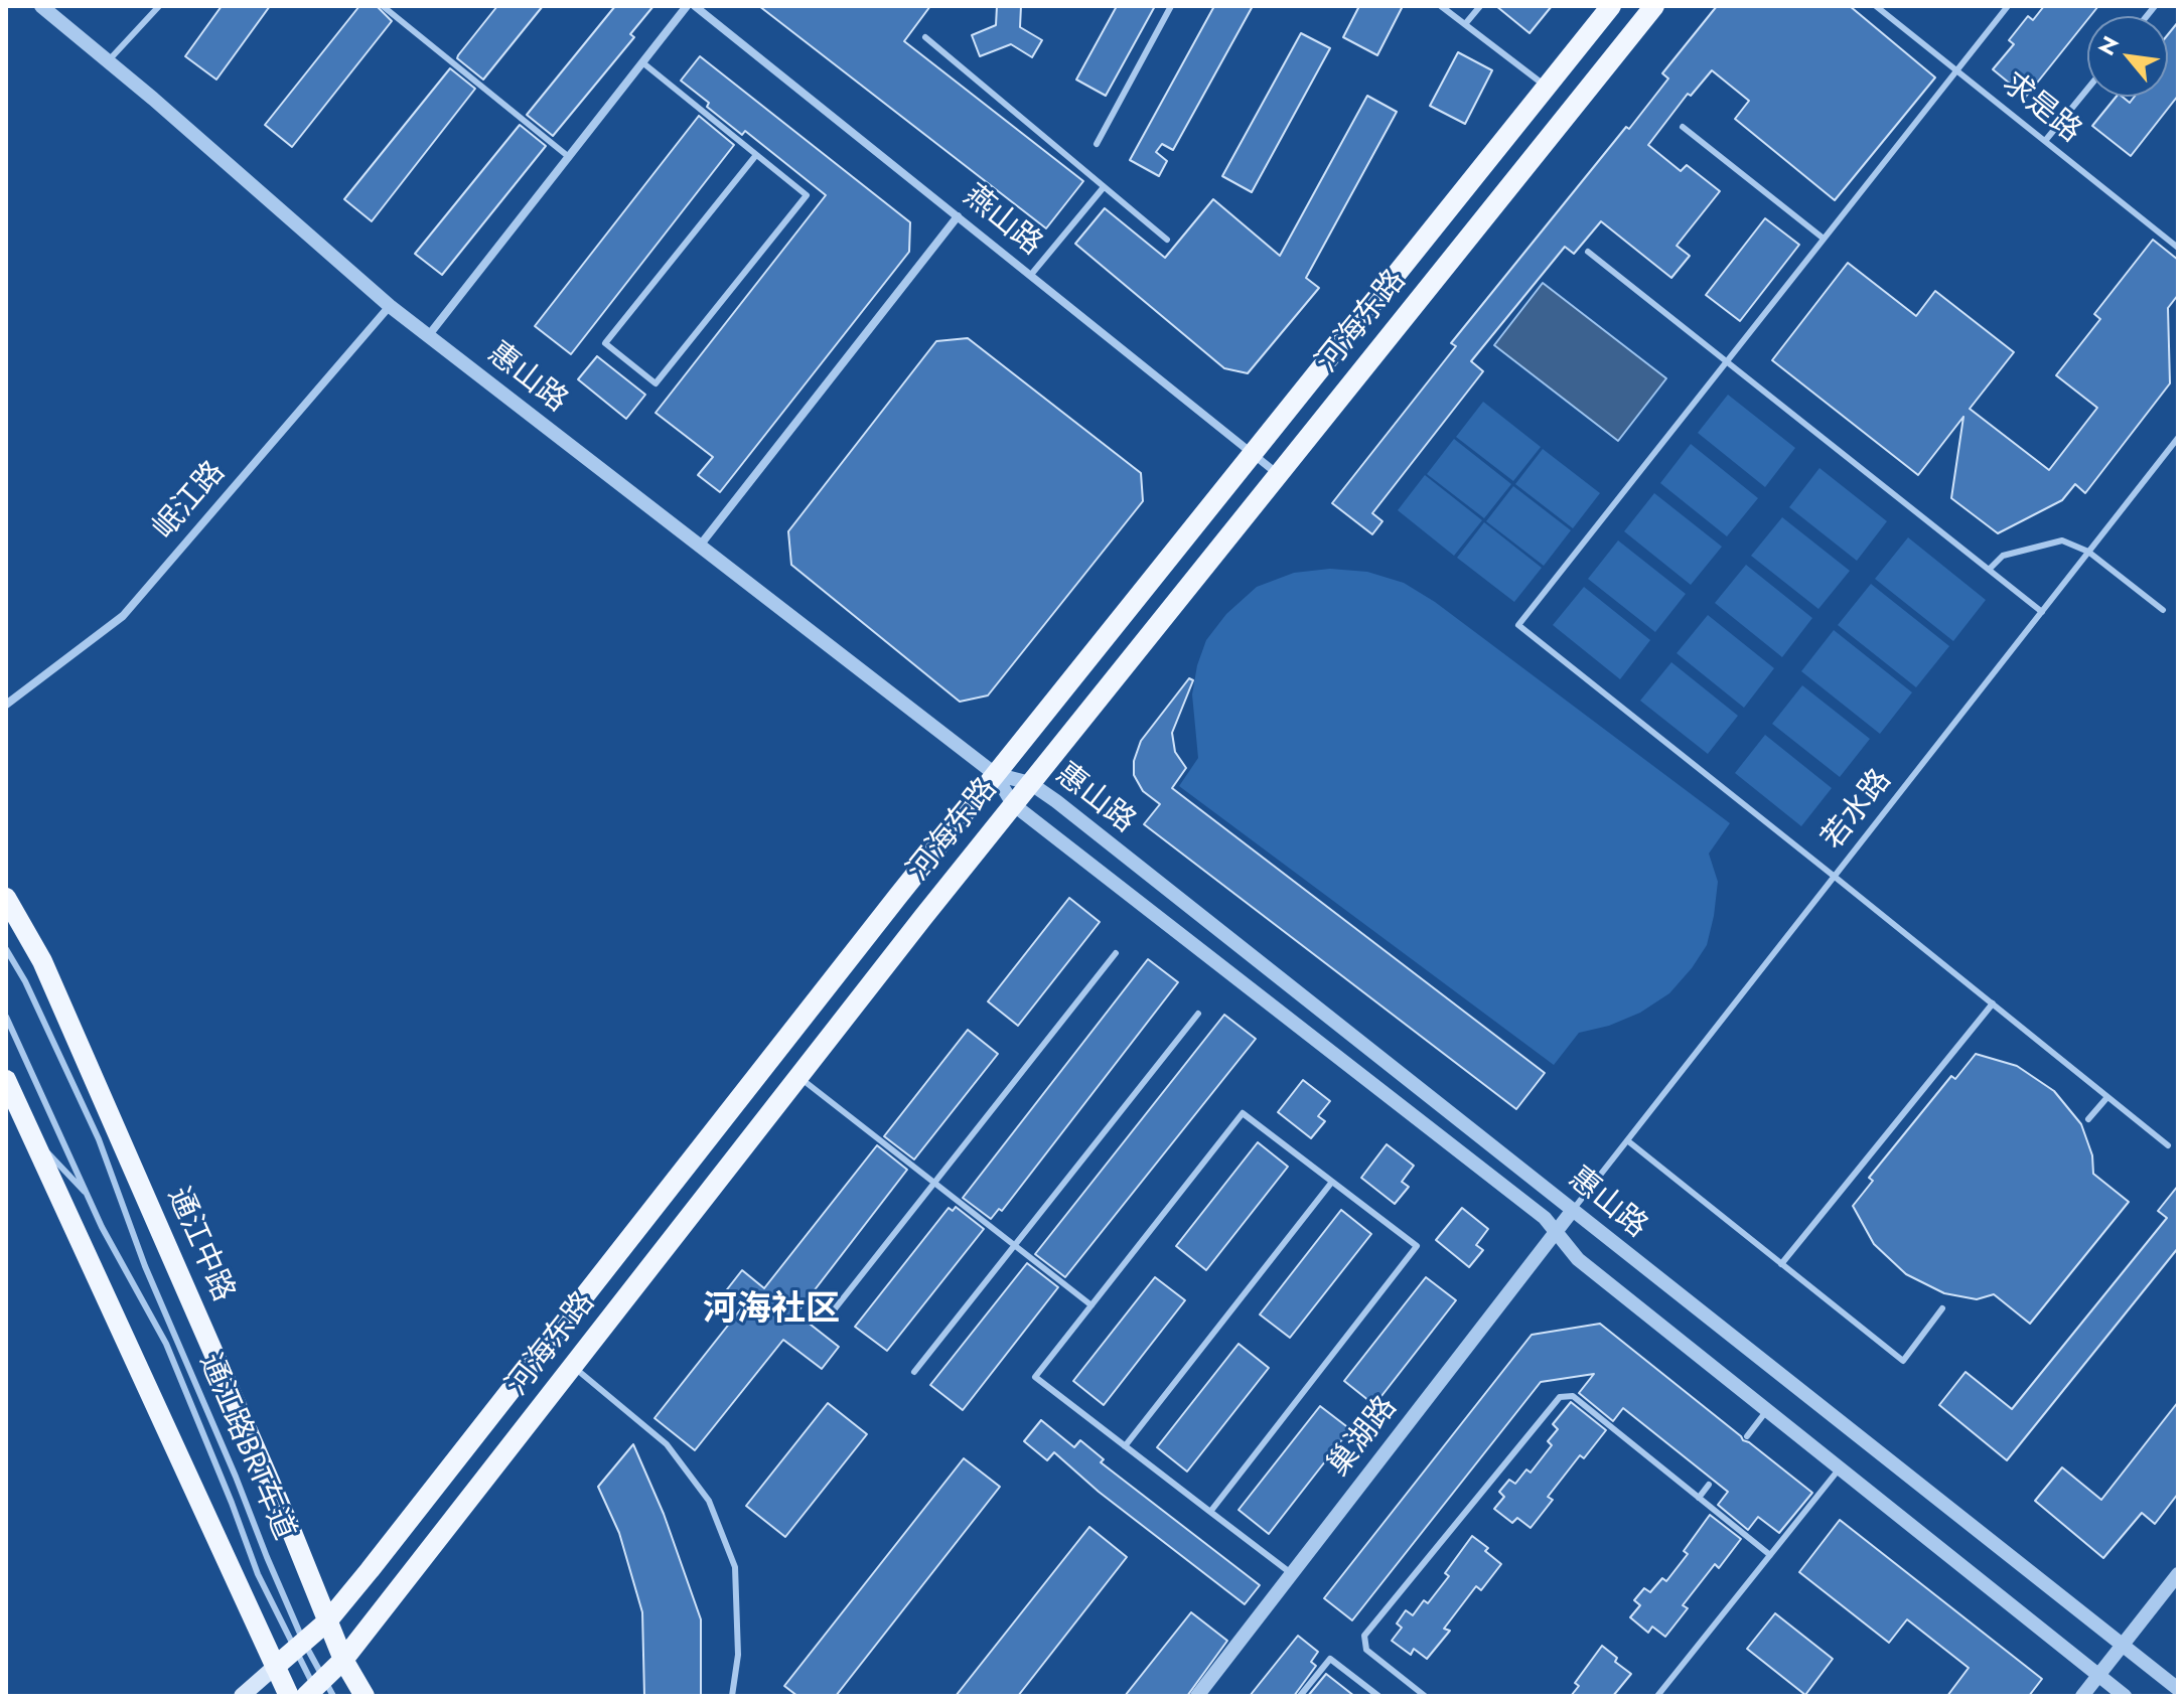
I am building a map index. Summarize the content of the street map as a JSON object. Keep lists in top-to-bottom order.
{
  "streets": {
    "main road": ["河海东路", "通江中路"],
    "street": [
      "燕山路",
      "惠山路",
      "岷江路",
      "巢湖路"
    ],
    "lane": ["求是路", "若水路", "通江路BRT车道"]
  },
  "crossings": [
    ["燕山路", "河海东路"],
    ["河海东路", "惠山路"],
    ["河海东路", "通江中路"],
    ["河海东路", "通江路BRT车道"],
    ["惠山路", "岷江路"],
    ["惠山路", "若水路"],
    ["惠山路", "巢湖路"],
    ["若水路", "巢湖路"]
  ],
  "districts": ["河海社区"],
  "north": "top left"
}
